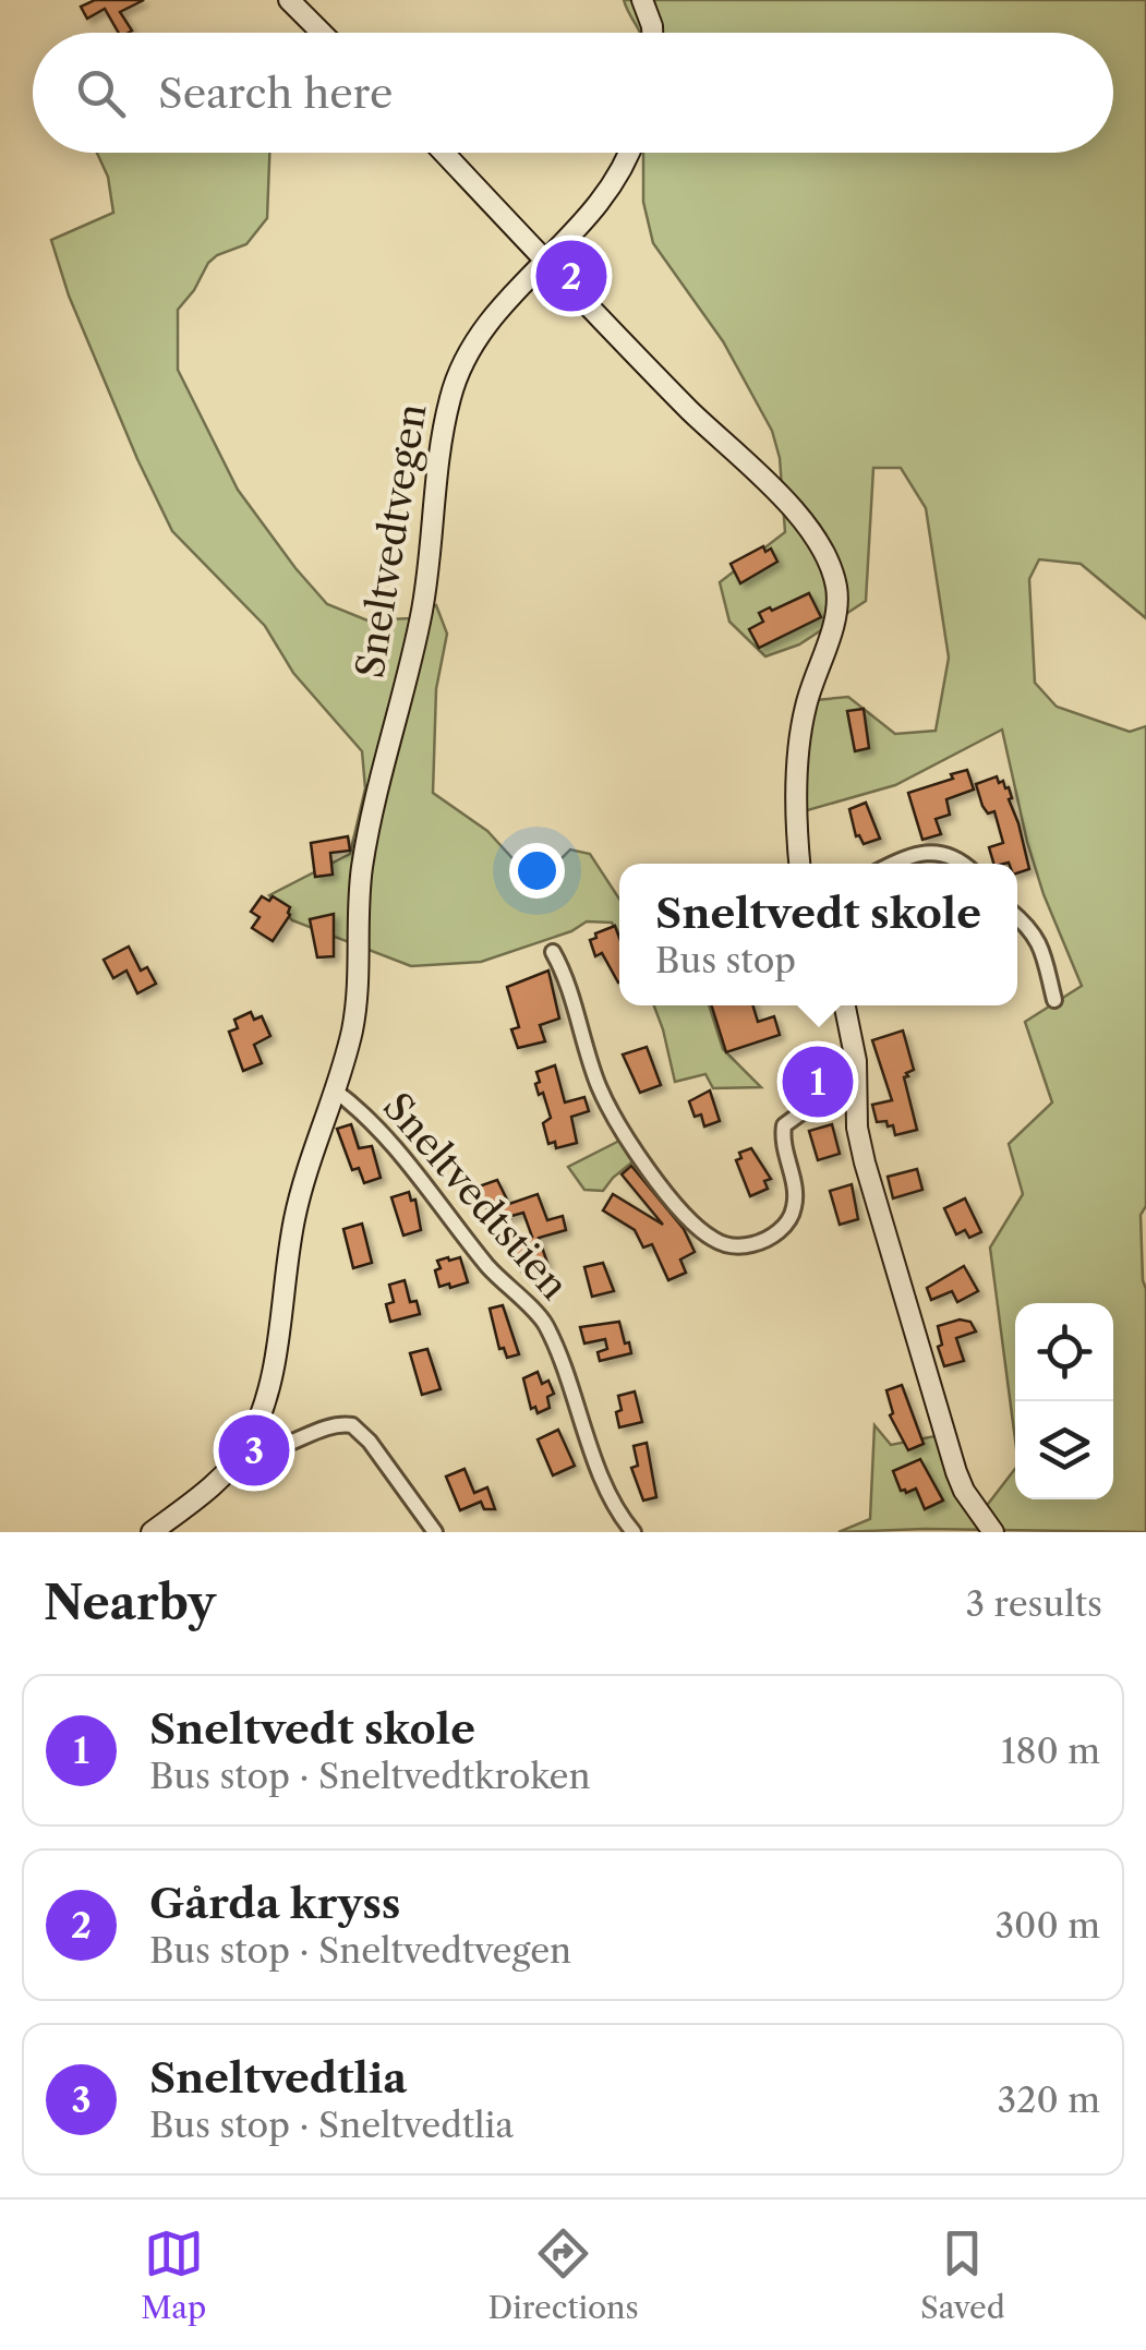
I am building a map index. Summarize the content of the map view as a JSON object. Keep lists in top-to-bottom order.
{
  "streets": {
    "main road": ["Sneltvedtvegen"],
    "street": ["Sneltvedtstien"]
  },
  "crossings": [
    ["Sneltvedtvegen", "Sneltvedtstien"]
  ],
  "page": {
    "search": "Search here",
    "pins": ["2", "1", "3"],
    "popup": ["Sneltvedt skole", "Bus stop"],
    "heading": ["Nearby", "3 results"],
    "list": [
      {
        "mark": "1",
        "name": "Sneltvedt skole",
        "note": "Bus stop · Sneltvedtkroken",
        "value": "180 m"
      },
      {
        "mark": "2",
        "name": "Gårda kryss",
        "note": "Bus stop · Sneltvedtvegen",
        "value": "300 m"
      },
      {
        "mark": "3",
        "name": "Sneltvedtlia",
        "note": "Bus stop · Sneltvedtlia",
        "value": "320 m"
      }
    ],
    "nav": ["Map", "Directions", "Saved"]
  }
}
